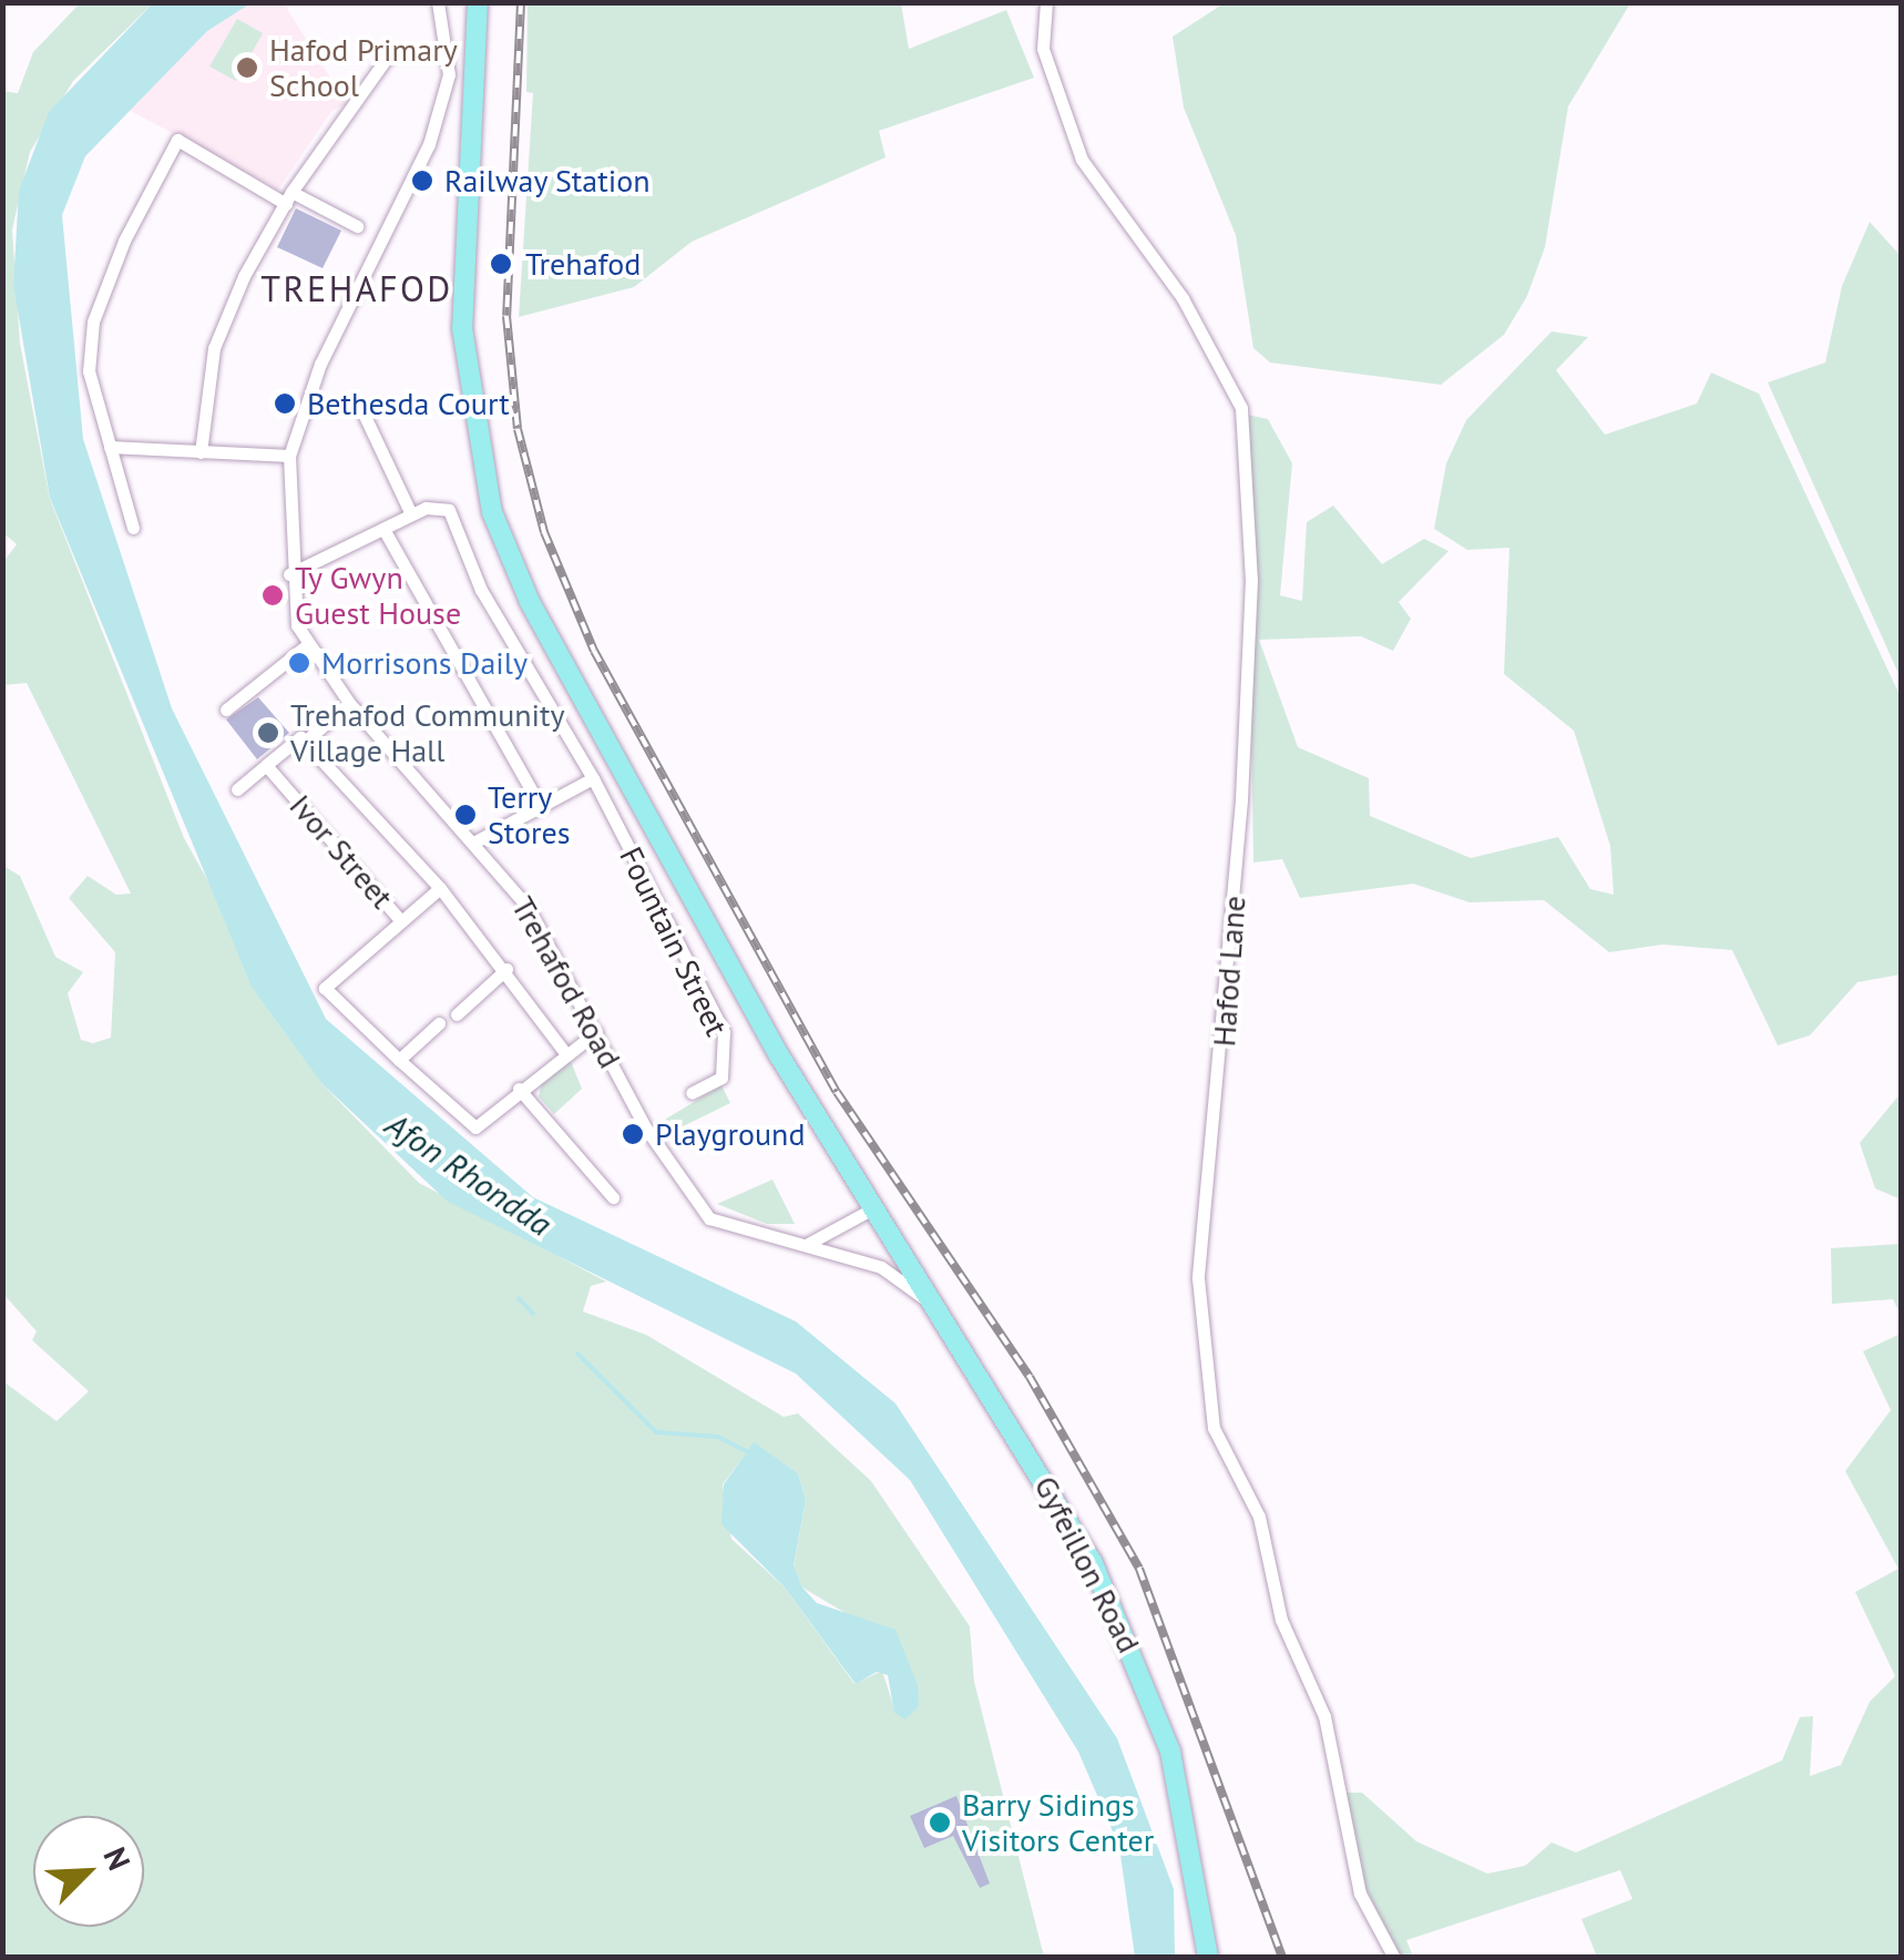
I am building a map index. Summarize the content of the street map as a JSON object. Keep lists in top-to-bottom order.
{
  "streets": {
    "main road": ["Gyfeillon Road"],
    "street": [
      "Ivor Street",
      "Fountain Street",
      "Hafod Lane",
      "Trehafod Road"
    ]
  },
  "crossings": [
    ["Ivor Street", "Trehafod Road"],
    ["Trehafod Road", "Gyfeillon Road"]
  ],
  "districts": ["TREHAFOD"],
  "water": ["Afon Rhondda"],
  "places": [
    "Hafod Primary School",
    "Railway Station",
    "Trehafod",
    "Bethesda Court",
    "Ty Gwyn Guest House",
    "Morrisons Daily",
    "Trehafod Community Village Hall",
    "Terry Stores",
    "Playground",
    "Barry Sidings Visitors Center"
  ],
  "north": "top right"
}
